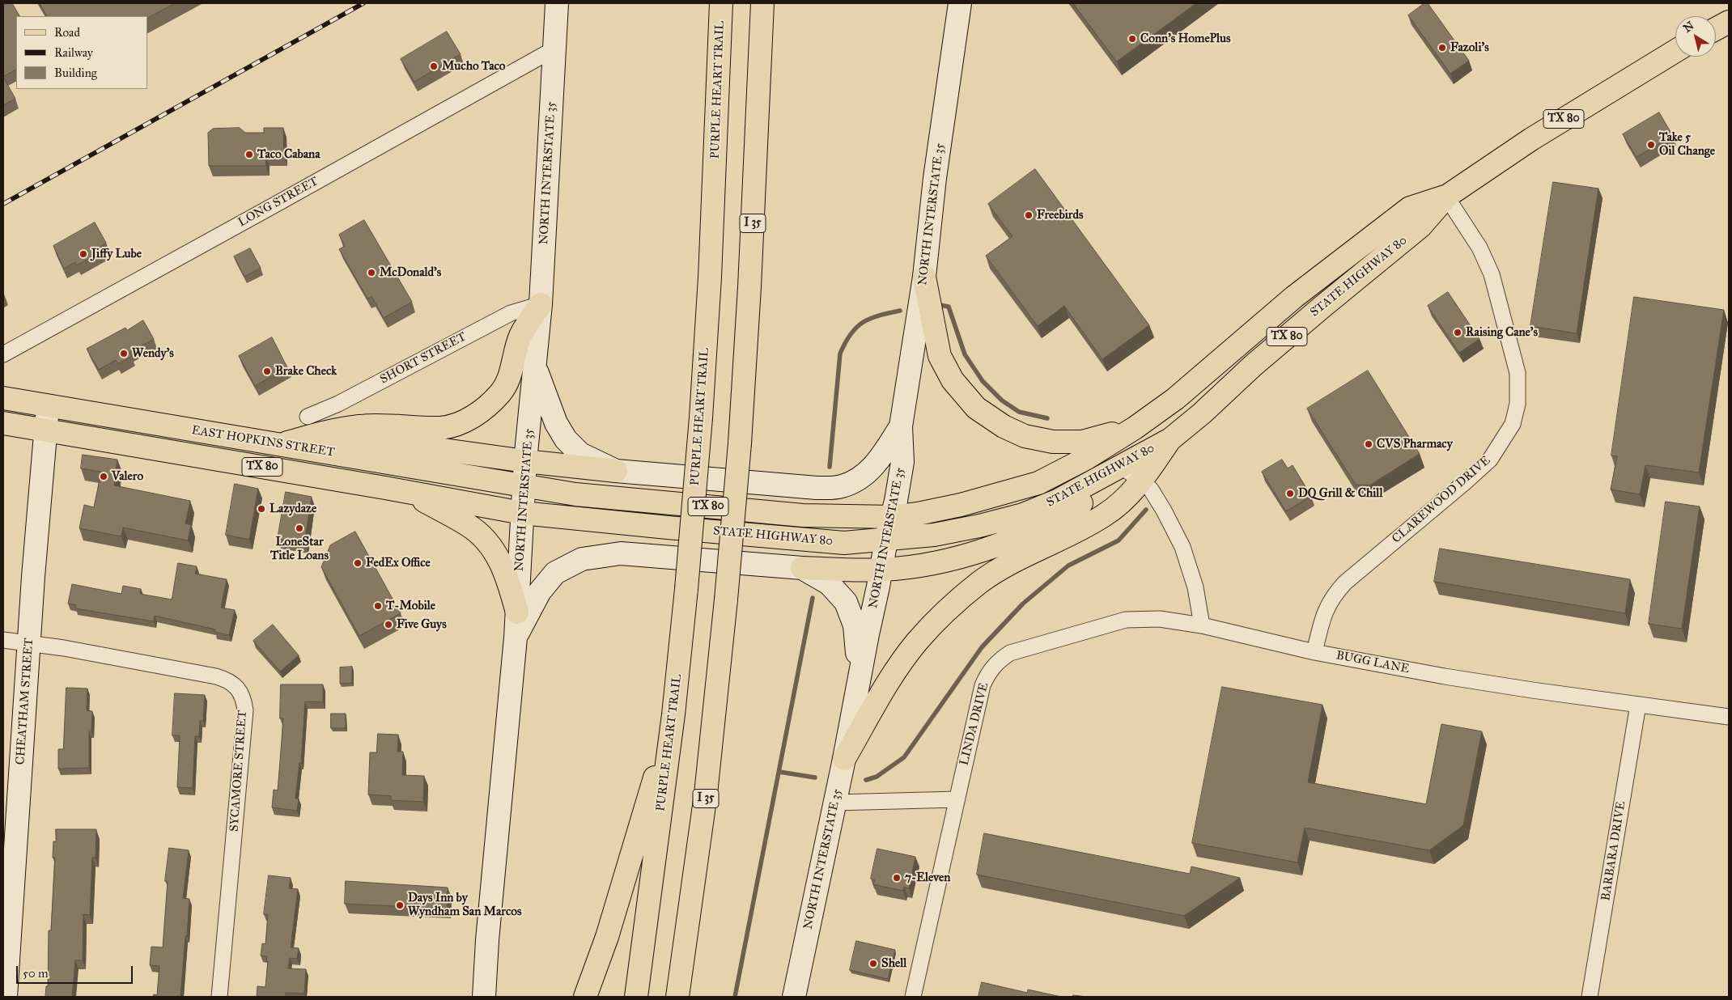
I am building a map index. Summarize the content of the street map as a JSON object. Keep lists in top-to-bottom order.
{
  "streets": {
    "main road": [
      "PURPLE HEART TRAIL",
      "TX 80",
      "NORTH INTERSTATE 35",
      "I 35",
      "STATE HIGHWAY 80",
      "EAST HOPKINS STREET",
      "CHEATHAM STREET"
    ],
    "street": [
      "LONG STREET",
      "SHORT STREET",
      "CLAREWOOD DRIVE",
      "BUGG LANE",
      "LINDA DRIVE",
      "SYCAMORE STREET",
      "BARBARA DRIVE"
    ]
  },
  "crossings": [
    ["NORTH INTERSTATE 35", "LONG STREET"],
    ["NORTH INTERSTATE 35", "STATE HIGHWAY 80"],
    ["NORTH INTERSTATE 35", "SHORT STREET"],
    ["NORTH INTERSTATE 35", "EAST HOPKINS STREET"],
    ["STATE HIGHWAY 80", "EAST HOPKINS STREET"],
    ["STATE HIGHWAY 80", "CLAREWOOD DRIVE"],
    ["EAST HOPKINS STREET", "CHEATHAM STREET"],
    ["CLAREWOOD DRIVE", "BUGG LANE"],
    ["BUGG LANE", "LINDA DRIVE"],
    ["BUGG LANE", "BARBARA DRIVE"],
    ["CHEATHAM STREET", "SYCAMORE STREET"]
  ],
  "places": [
    "Conn's HomePlus",
    "Fazoli's",
    "Mucho Taco",
    "Take 5 Oil Change",
    "Taco Cabana",
    "Freebirds",
    "Jiffy Lube",
    "McDonald's",
    "Raising Cane's",
    "Wendy's",
    "Brake Check",
    "CVS Pharmacy",
    "Valero",
    "DQ Grill & Chill",
    "Lazydaze",
    "LoneStar Title Loans",
    "FedEx Office",
    "T-Mobile",
    "Five Guys",
    "7-Eleven",
    "Days Inn by Wyndham San Marcos",
    "Shell"
  ],
  "legend": ["Road", "Railway", "Building"],
  "scale_bar": "50 m",
  "north": "top left"
}
